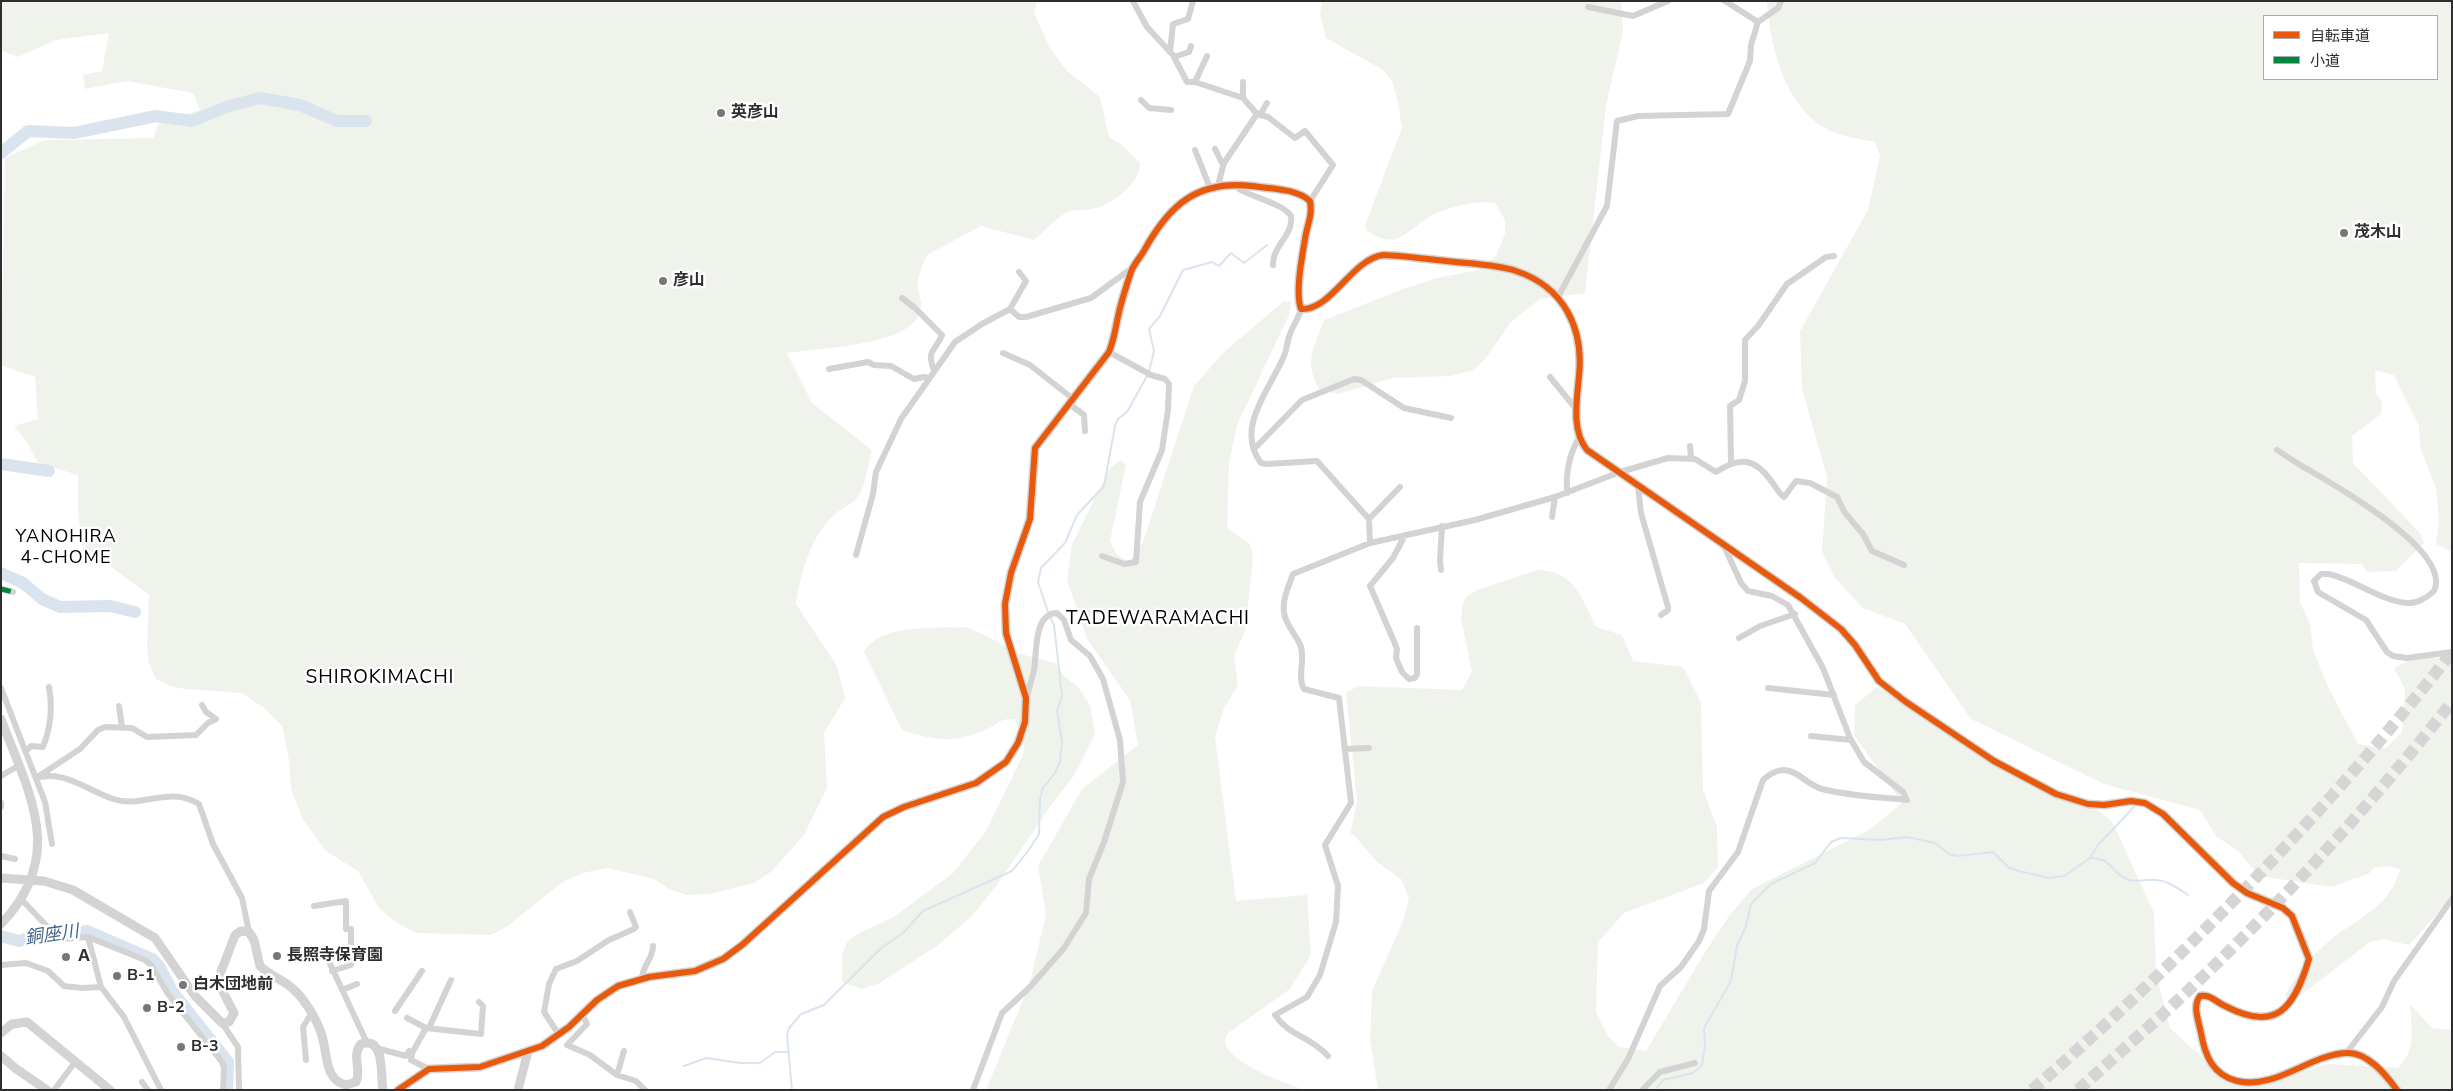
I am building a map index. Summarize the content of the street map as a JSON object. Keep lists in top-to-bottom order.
{
  "districts": ["YANOHIRA 4-CHOME", "TADEWARAMACHI", "SHIROKIMACHI"],
  "water": ["銅座川"],
  "places": [
    "英彦山",
    "茂木山",
    "彦山",
    "長照寺保育園",
    "Ａ",
    "B-1",
    "白木団地前",
    "B-2",
    "B-3"
  ],
  "legend": ["自転車道", "小道"]
}
